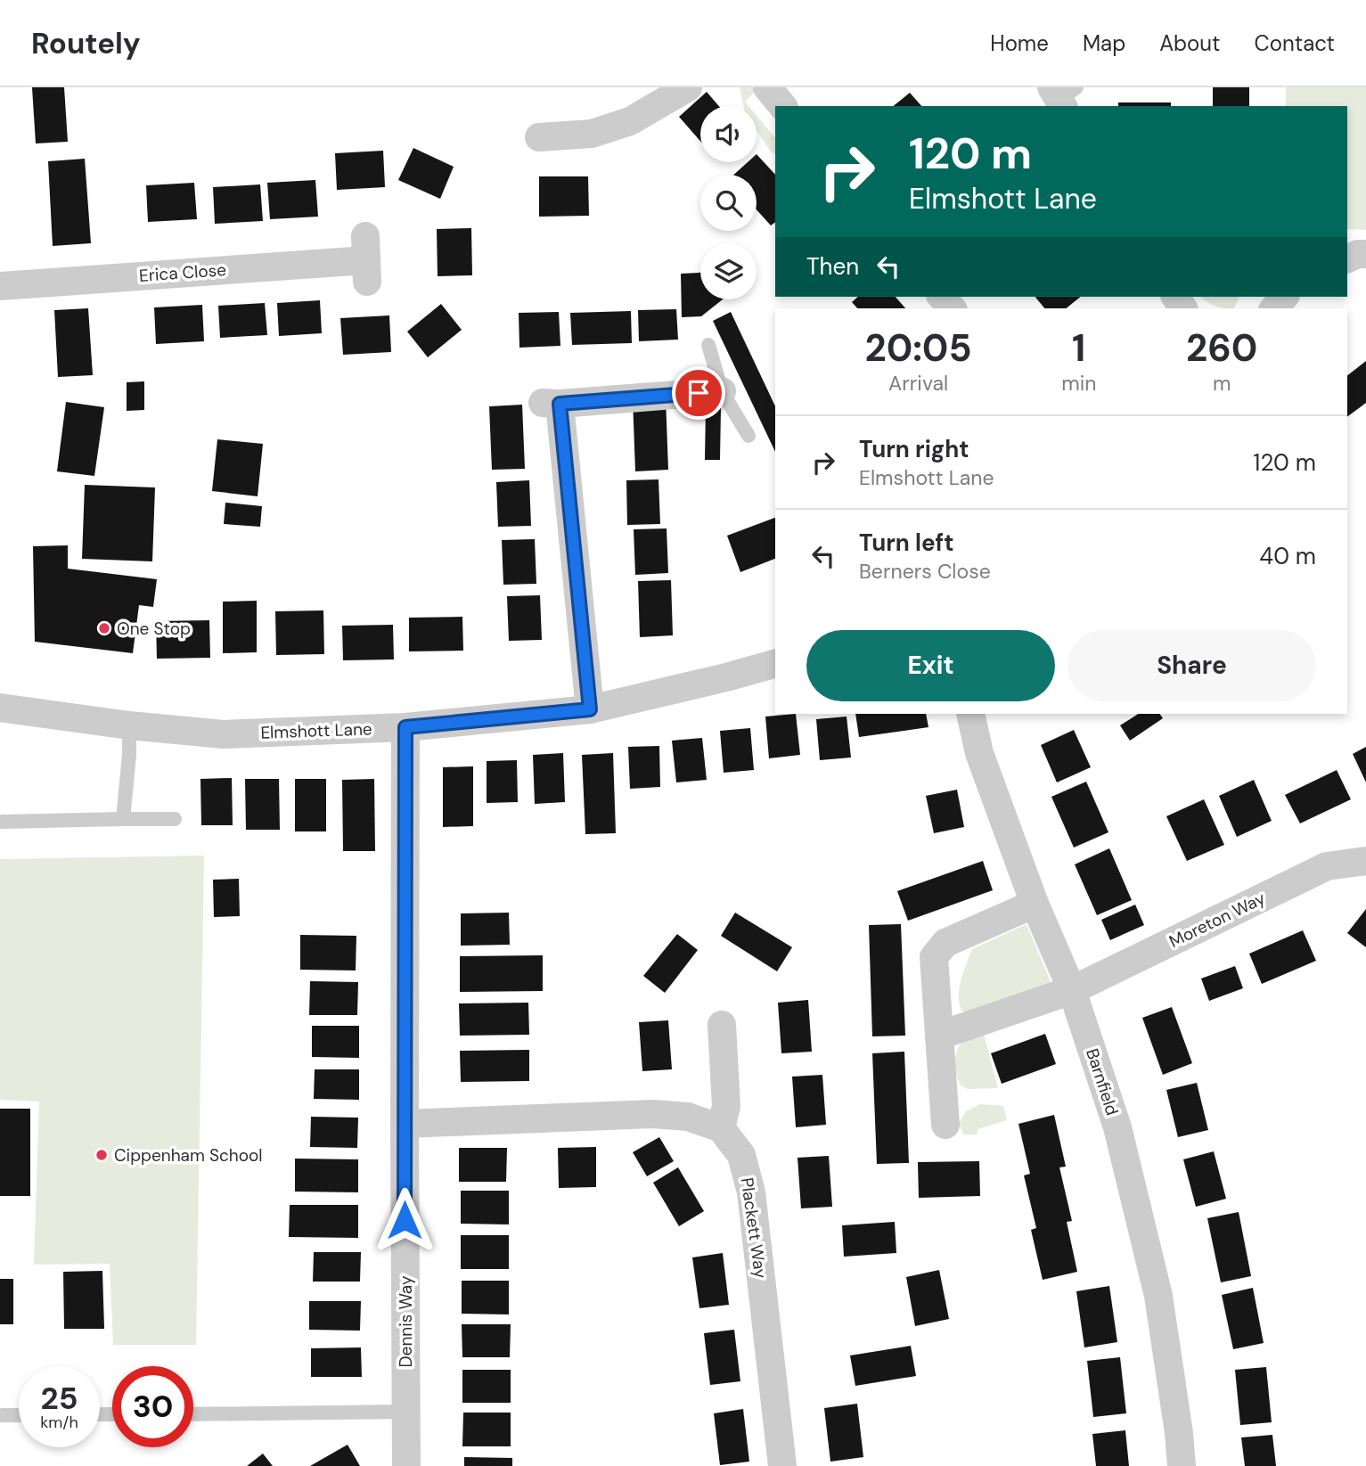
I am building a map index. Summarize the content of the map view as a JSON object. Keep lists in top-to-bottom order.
{
  "streets": {
    "street": [
      "Erica Close",
      "Elmshott Lane",
      "Moreton Way",
      "Barnfield",
      "Plackett Way",
      "Dennis Way"
    ]
  },
  "crossings": [
    ["Elmshott Lane", "Dennis Way"],
    ["Moreton Way", "Barnfield"]
  ],
  "places": ["One Stop", "Cippenham School"],
  "page": {
    "header": "Routely",
    "nav": [
      "Home",
      "Map",
      "About",
      "Contact"
    ],
    "turn": ["120 m", "Elmshott Lane"],
    "then": "Then",
    "eta": [
      "20:05",
      "Arrival",
      "1",
      "min",
      "260",
      "m"
    ],
    "list": [
      {
        "name": "Turn right",
        "note": "Elmshott Lane",
        "value": "120 m"
      },
      {
        "name": "Turn left",
        "note": "Berners Close",
        "value": "40 m"
      }
    ],
    "buttons": ["Exit", "Share"],
    "speed": "25 km/h",
    "limit": "30"
  }
}
